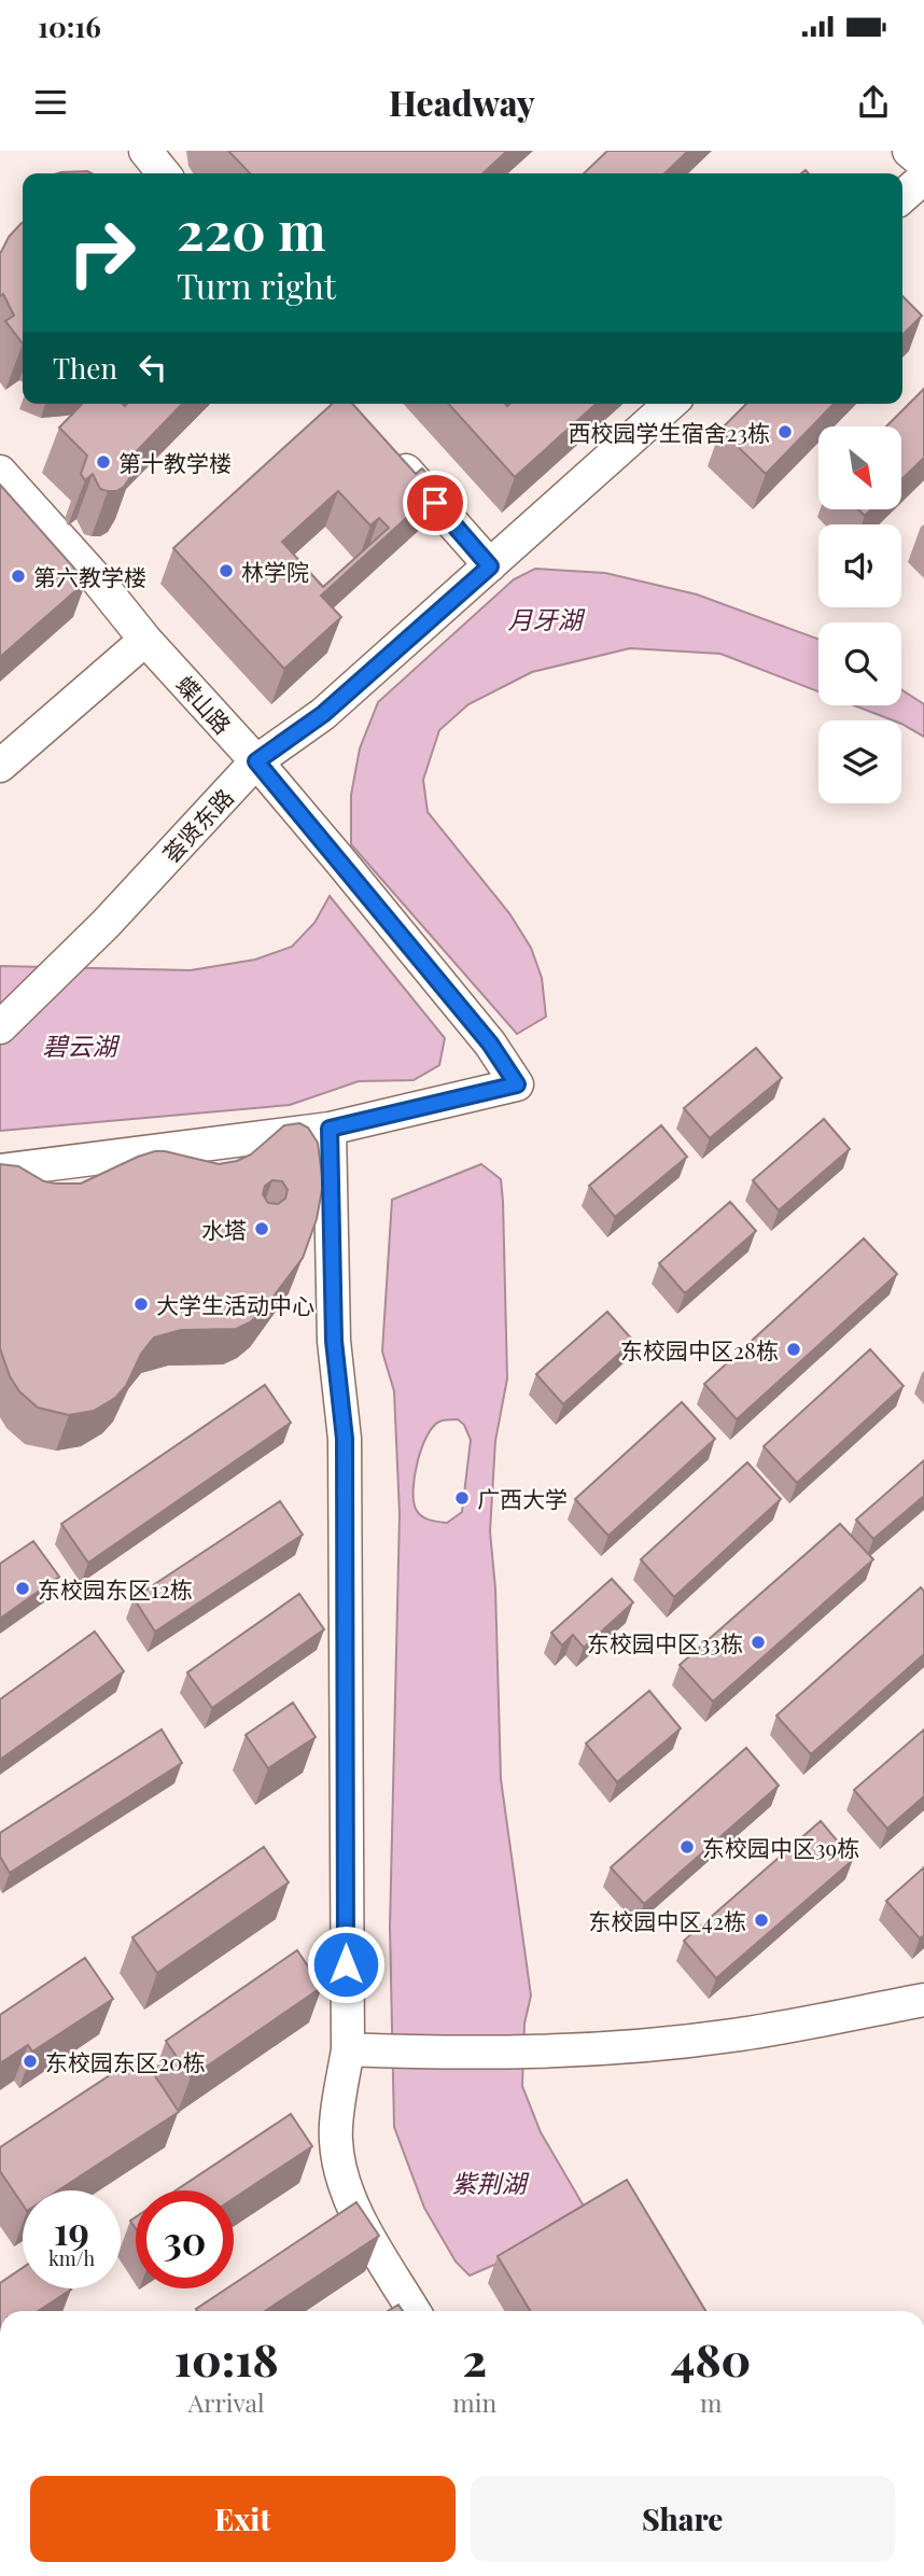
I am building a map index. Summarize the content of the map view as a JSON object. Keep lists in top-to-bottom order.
{
  "streets": {
    "street": ["蝶山路", "荟贤东路"]
  },
  "crossings": [
    ["蝶山路", "荟贤东路"]
  ],
  "water": ["月牙湖", "碧云湖", "紫荆湖"],
  "places": [
    "西校园学生宿舍23栋",
    "第十教学楼",
    "林学院",
    "第六教学楼",
    "水塔",
    "大学生活动中心",
    "东校园中区28栋",
    "广西大学",
    "东校园东区12栋",
    "东校园中区33栋",
    "东校园中区39栋",
    "东校园中区42栋",
    "东校园东区20栋"
  ],
  "north": "bottom right",
  "page": {
    "status": "10:16",
    "header": "Headway",
    "turn": ["220 m", "Turn right"],
    "then": "Then",
    "speed": "19 km/h",
    "limit": "30",
    "eta": [
      "10:18",
      "Arrival",
      "2",
      "min",
      "480",
      "m"
    ],
    "buttons": ["Exit", "Share"]
  }
}
